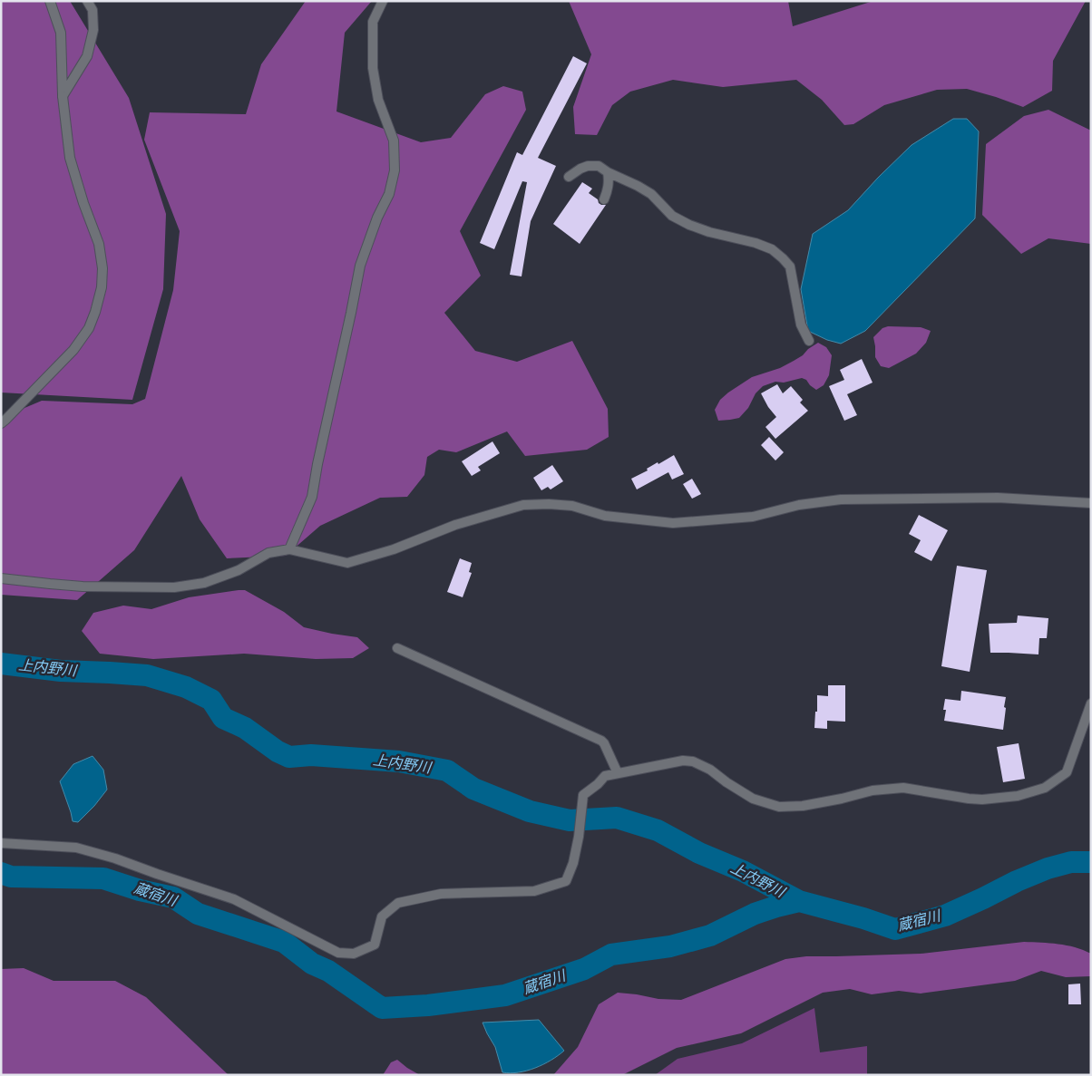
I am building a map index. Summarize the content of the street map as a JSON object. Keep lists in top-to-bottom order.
{
  "water": ["上内野川", "蔵宿川"]
}
